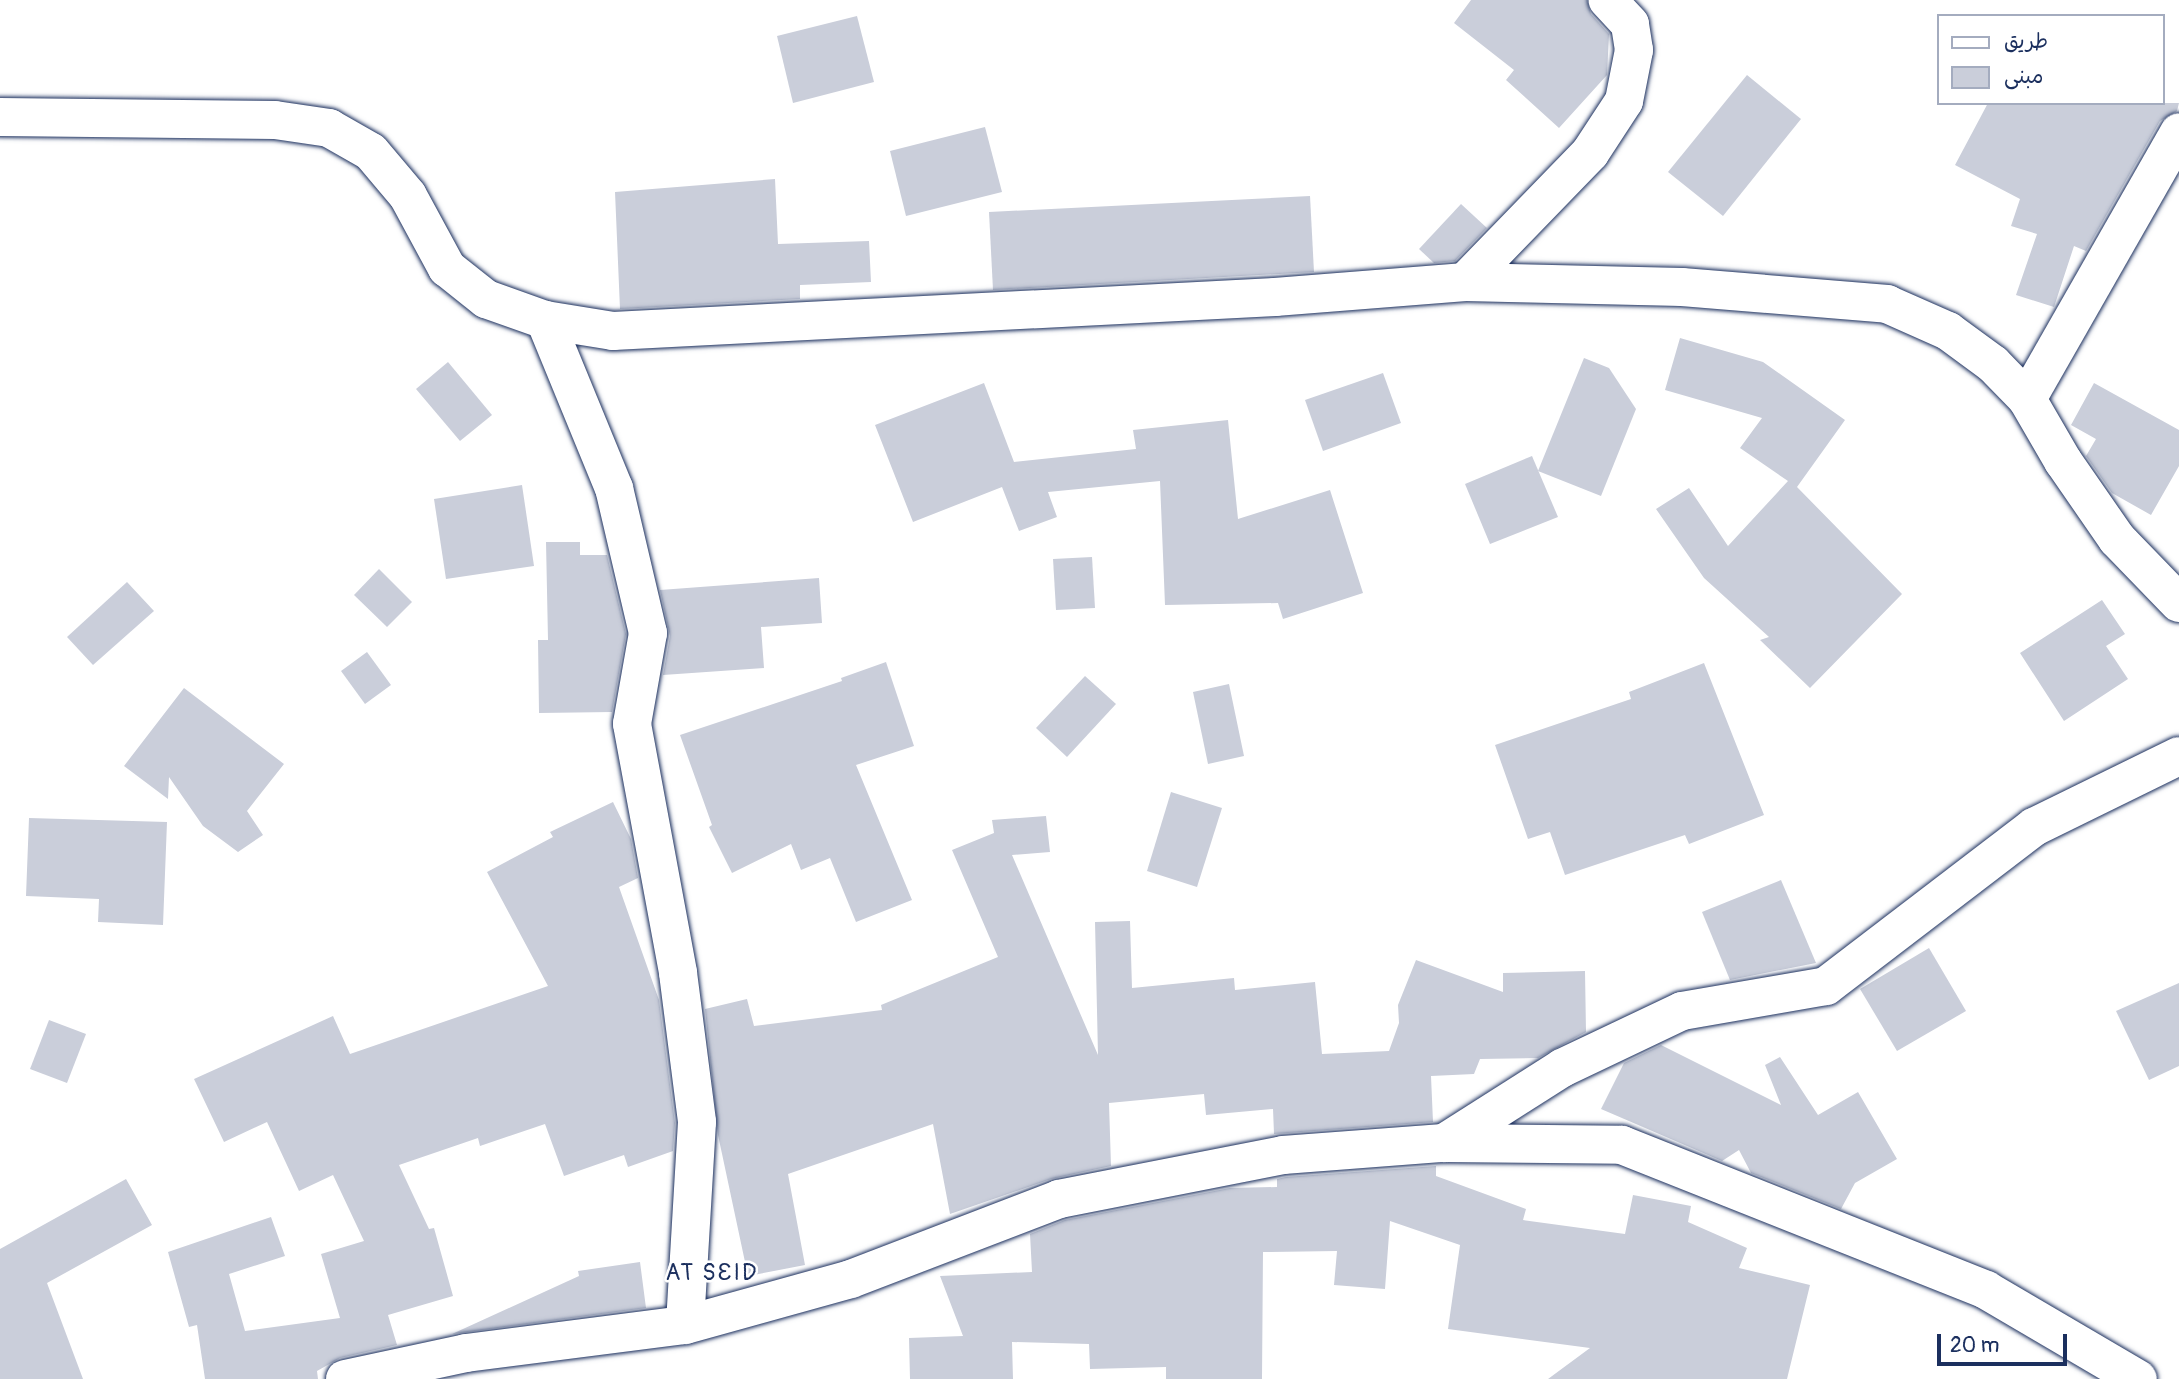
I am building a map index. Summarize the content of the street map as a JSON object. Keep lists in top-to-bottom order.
{
  "districts": ["AT SƐID"],
  "legend": ["طريق", "مبنى"],
  "scale_bar": "20 m"
}
